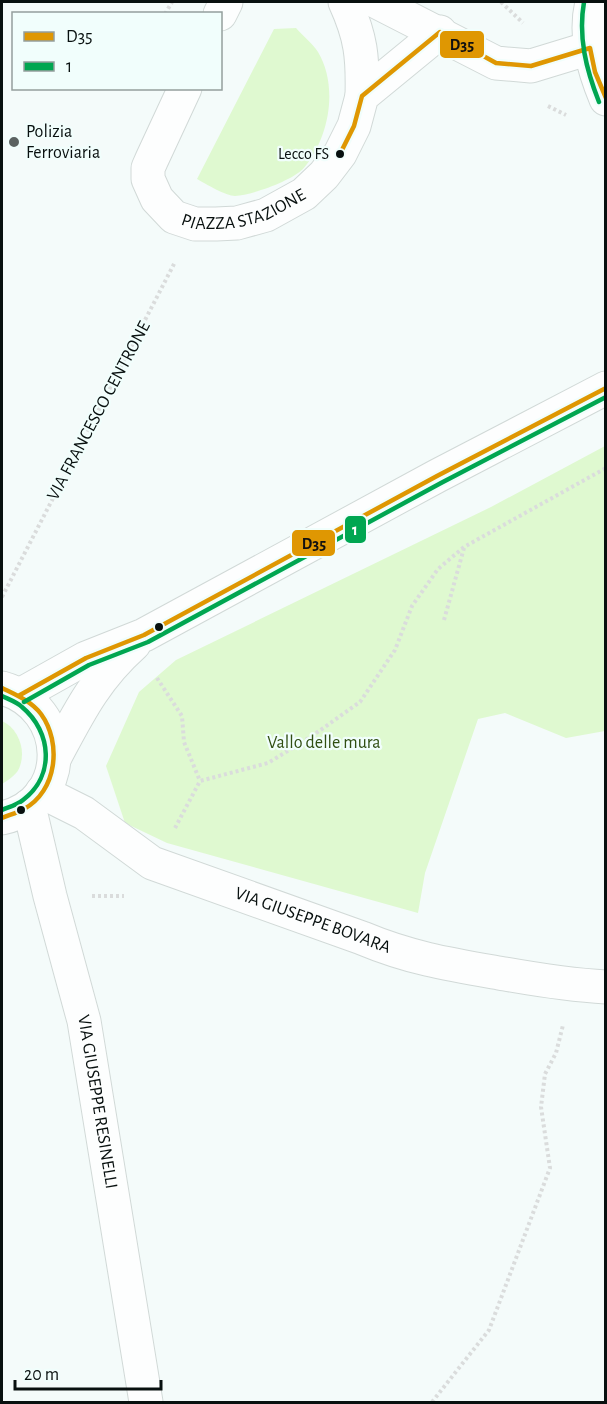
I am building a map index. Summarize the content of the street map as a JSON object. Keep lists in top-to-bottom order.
{
  "streets": {
    "street": ["PIAZZA STAZIONE", "VIA GIUSEPPE BOVARA", "VIA GIUSEPPE RESINELLI"],
    "path": ["VIA FRANCESCO CENTRONE"]
  },
  "crossings": [
    ["PIAZZA STAZIONE", "VIA FRANCESCO CENTRONE"],
    ["VIA GIUSEPPE BOVARA", "VIA GIUSEPPE RESINELLI"]
  ],
  "parks": ["Vallo delle mura"],
  "places": ["Polizia Ferroviaria", "Lecco FS"],
  "lines": ["transit line 1", "transit line D35"],
  "legend": ["D35", "1"],
  "scale_bar": "20 m"
}
